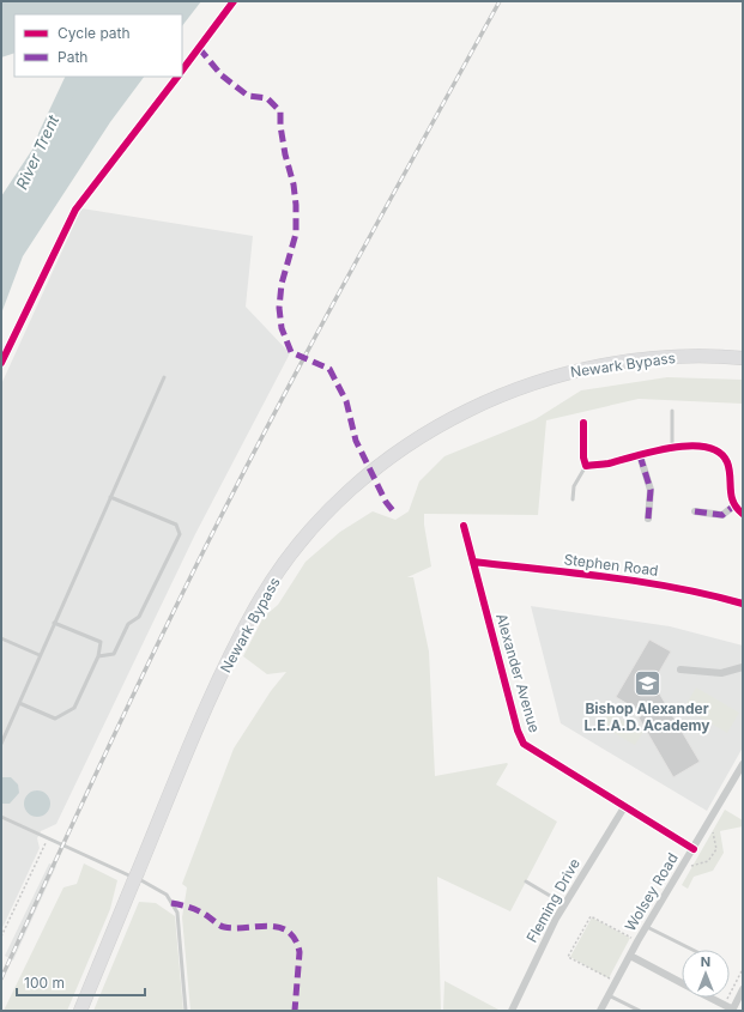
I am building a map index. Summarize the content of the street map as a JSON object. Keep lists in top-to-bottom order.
{
  "streets": {
    "highway": ["Newark Bypass"],
    "street": [
      "Stephen Road",
      "Alexander Avenue",
      "Wolsey Road",
      "Fleming Drive"
    ]
  },
  "crossings": [
    ["Stephen Road", "Alexander Avenue"],
    ["Alexander Avenue", "Wolsey Road"],
    ["Alexander Avenue", "Fleming Drive"]
  ],
  "water": ["River Trent"],
  "places": {
    "school or university": ["Bishop Alexander L.E.A.D. Academy"]
  },
  "legend": ["Cycle path", "Path"],
  "scale_bar": "100 m",
  "north": "top"
}
